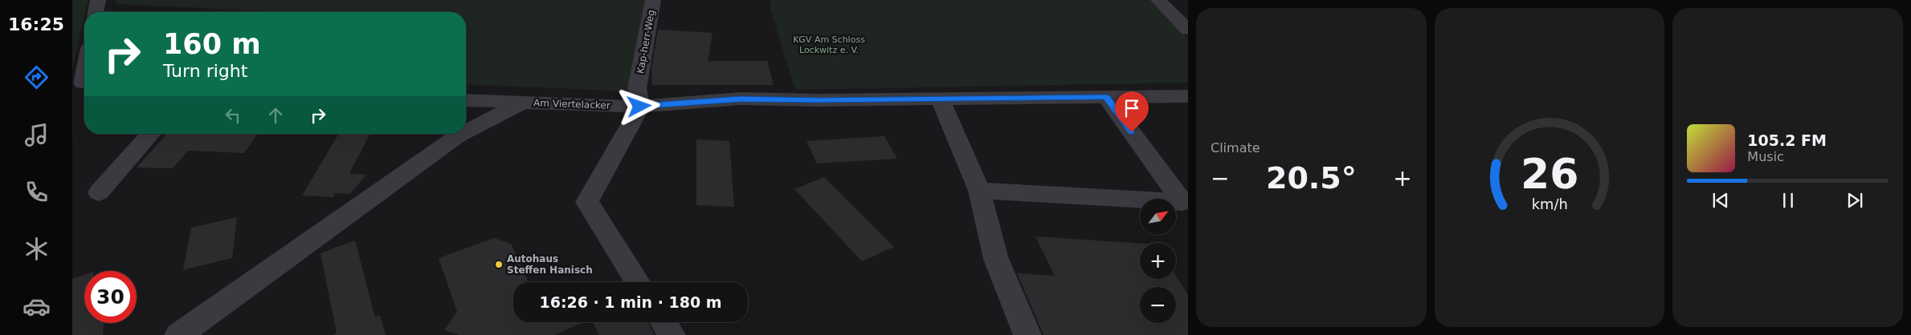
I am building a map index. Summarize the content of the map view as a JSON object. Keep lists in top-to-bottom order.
{
  "streets": {
    "street": ["Kap-herr-Weg", "Am Viertelacker"]
  },
  "crossings": [
    ["Kap-herr-Weg", "Am Viertelacker"]
  ],
  "parks": ["KGV Am Schloss Lockwitz e. V."],
  "places": ["Autohaus Steffen Hanisch"],
  "north": "top right",
  "page": {
    "tabs": "16:25",
    "tile": "Climate",
    "turn": ["160 m", "Turn right"],
    "song": ["105.2 FM", "Music"],
    "heat": ["−", "20.5°", "+"],
    "map_buttons": ["+", "−"],
    "limit": "30",
    "trip": "16:26 · 1 min · 180 m",
    "gauge": ["26", "km/h"]
  }
}
